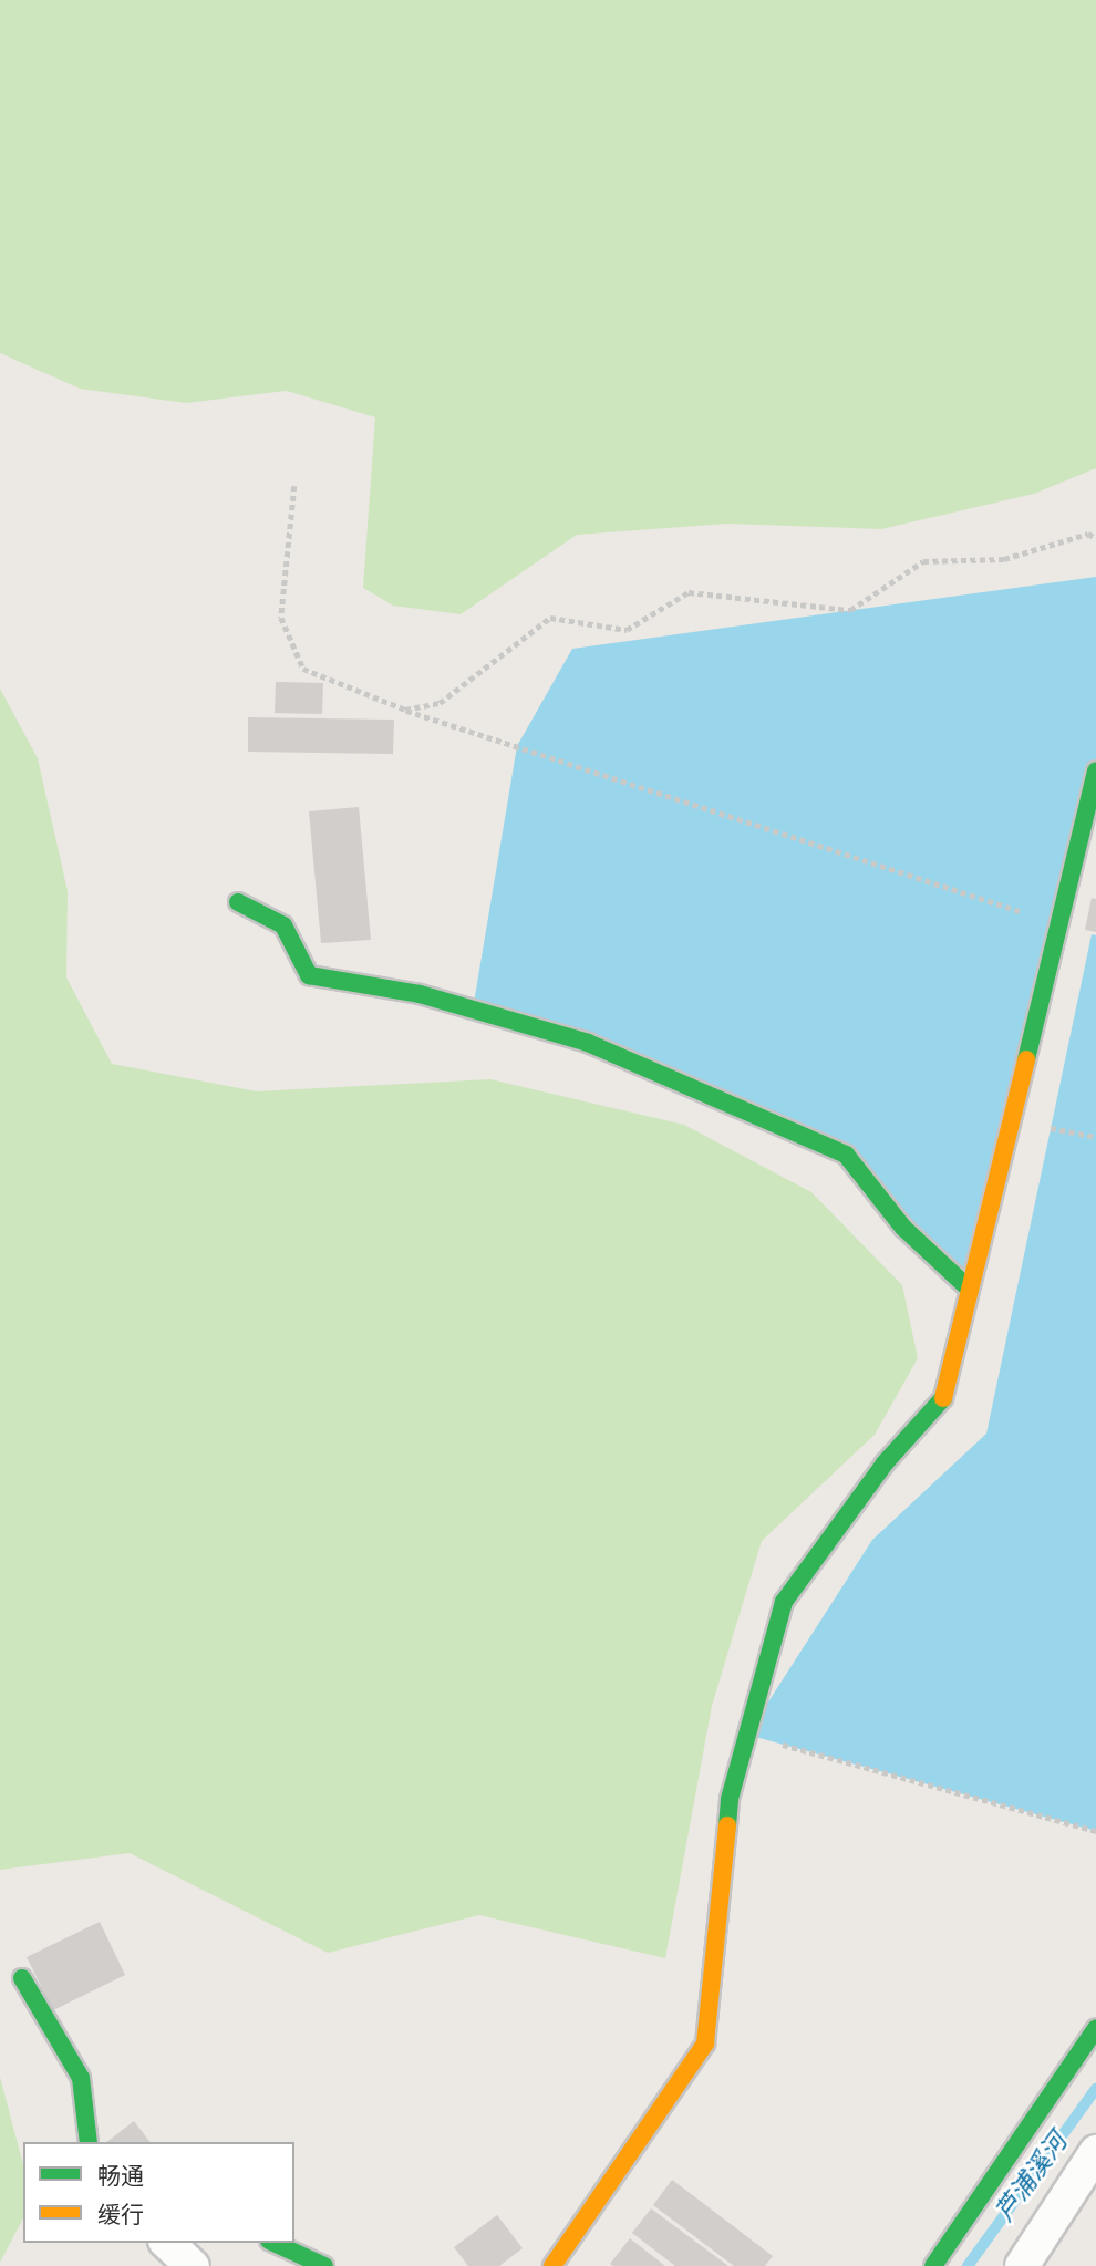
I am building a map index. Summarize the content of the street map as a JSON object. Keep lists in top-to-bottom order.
{
  "water": ["芦浦溪河"],
  "legend": ["畅通", "缓行"]
}
